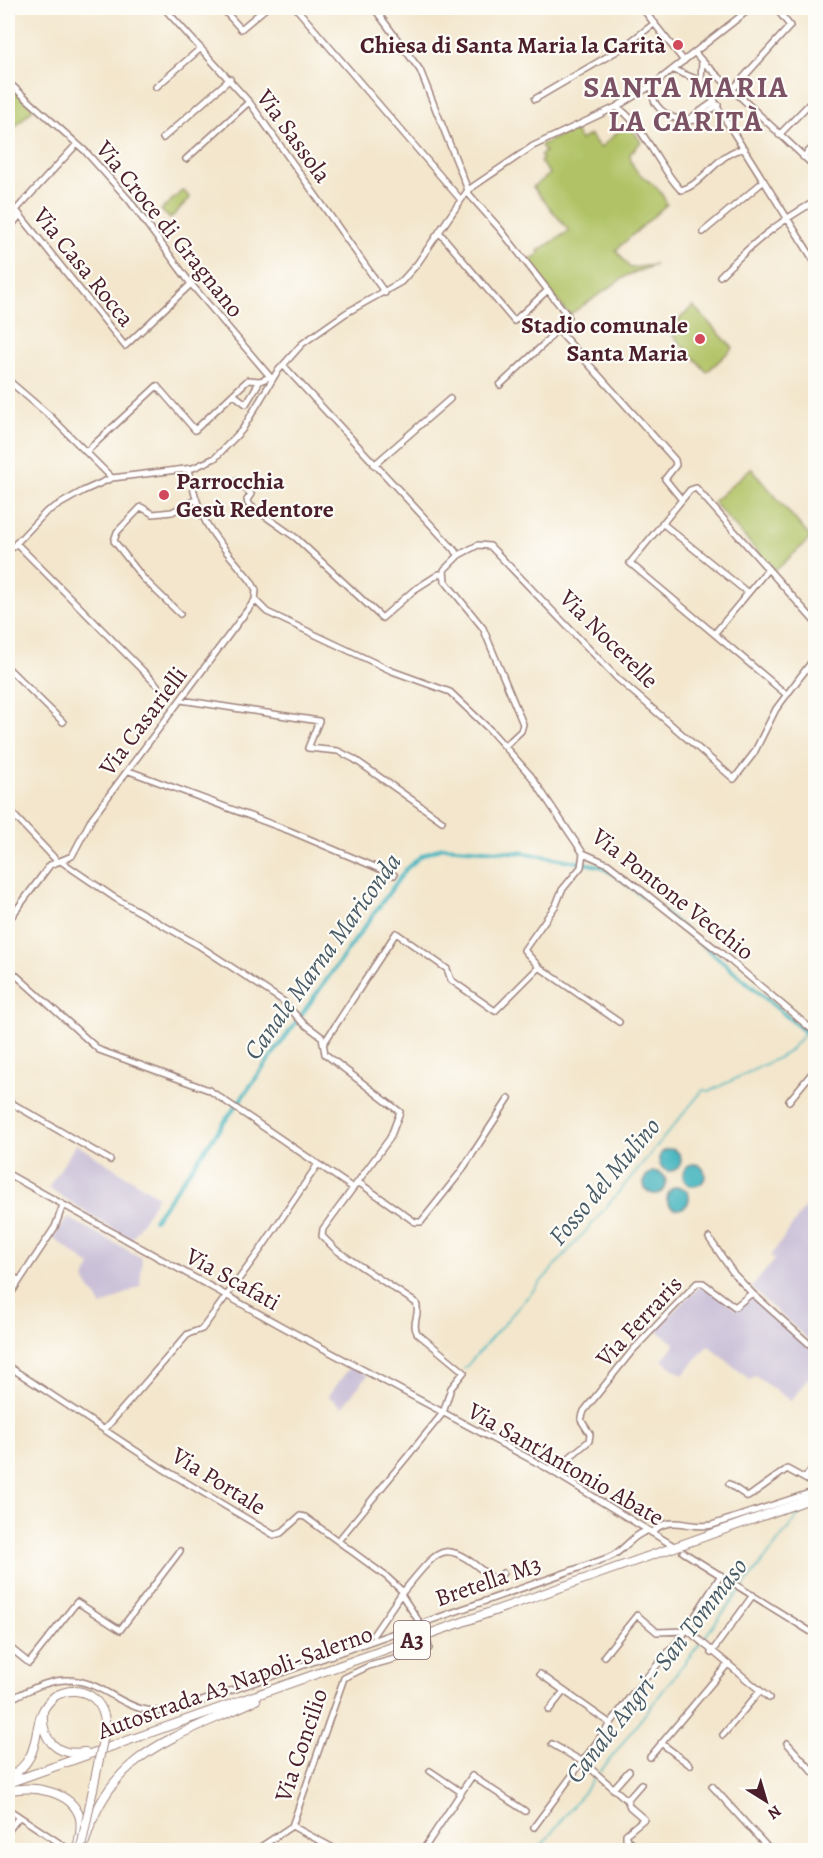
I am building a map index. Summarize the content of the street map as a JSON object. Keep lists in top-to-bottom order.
{
  "streets": {
    "highway": ["A3", "Autostrada A3 Napoli-Salerno"],
    "street": [
      "Via Sassola",
      "Via Croce di Gragnano",
      "Via Casa Rocca",
      "Via Nocerelle",
      "Via Casarielli",
      "Via Pontone Vecchio",
      "Via Scafati",
      "Via Ferraris",
      "Via Sant'Antonio Abate",
      "Via Portale",
      "Bretella M3",
      "Via Concilio"
    ]
  },
  "crossings": [
    ["Via Croce di Gragnano", "Via Casa Rocca"],
    ["Via Casarielli", "Via Pontone Vecchio"],
    ["Via Scafati", "Via Sant'Antonio Abate"],
    ["Via Ferraris", "Via Sant'Antonio Abate"],
    ["Via Sant'Antonio Abate", "Bretella M3"],
    ["Via Portale", "Via Concilio"],
    ["A3", "Autostrada A3 Napoli-Salerno"]
  ],
  "districts": ["SANTA MARIA LA CARITÀ"],
  "water": ["Canale Marna Mariconda", "Fosso del Mulino", "Canale Angri - San Tommaso"],
  "places": ["Chiesa di Santa Maria la Carità", "Stadio comunale Santa Maria", "Parrocchia Gesù Redentore"],
  "north": "bottom right"
}
